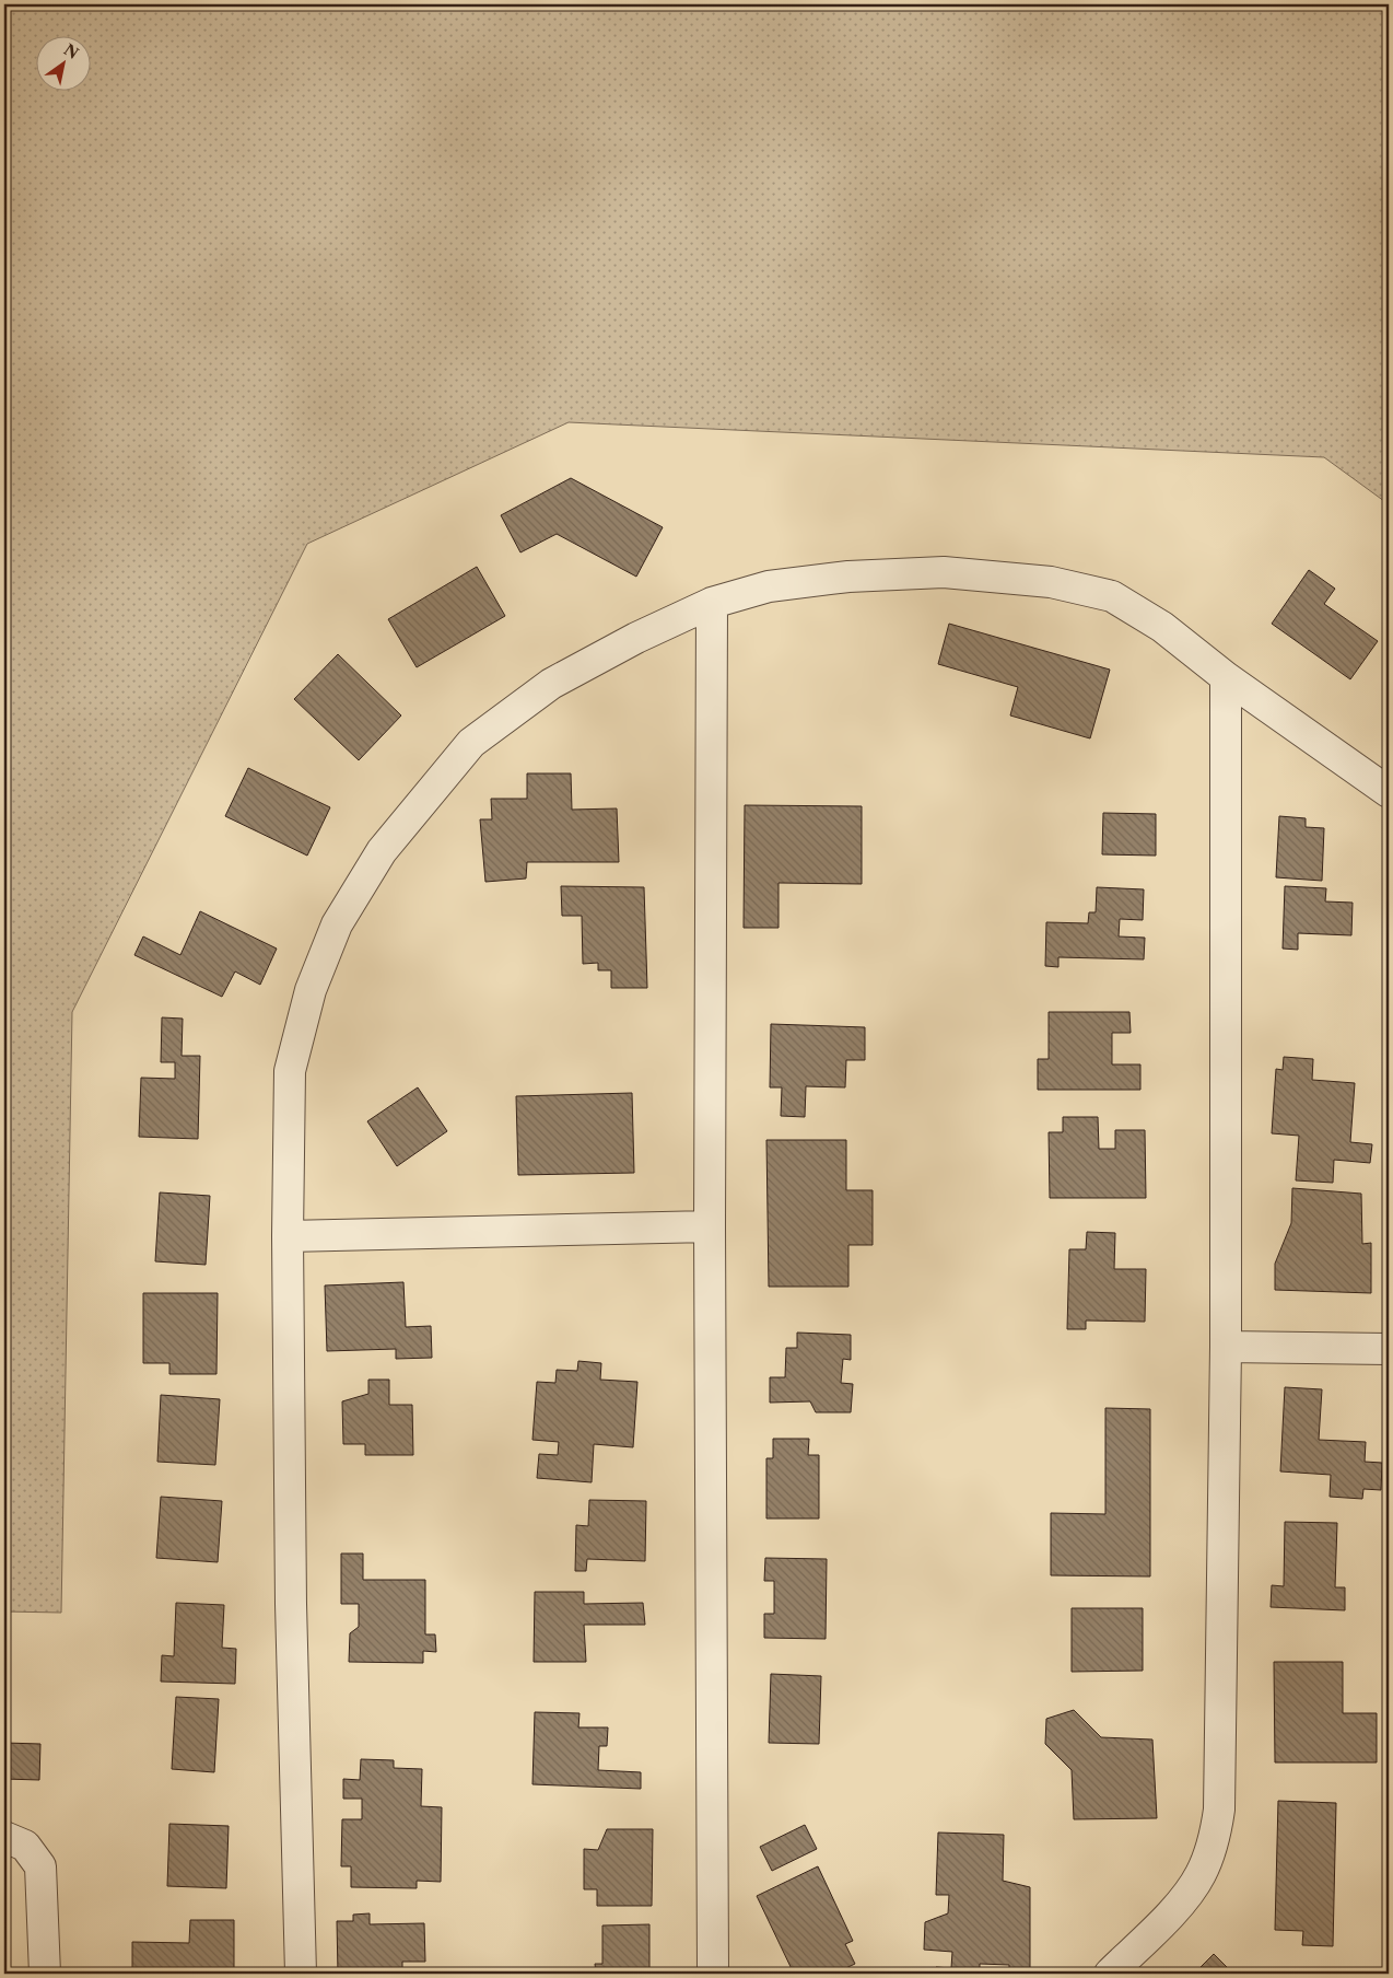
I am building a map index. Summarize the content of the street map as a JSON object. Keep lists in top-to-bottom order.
{
  "north": "top right"
}
